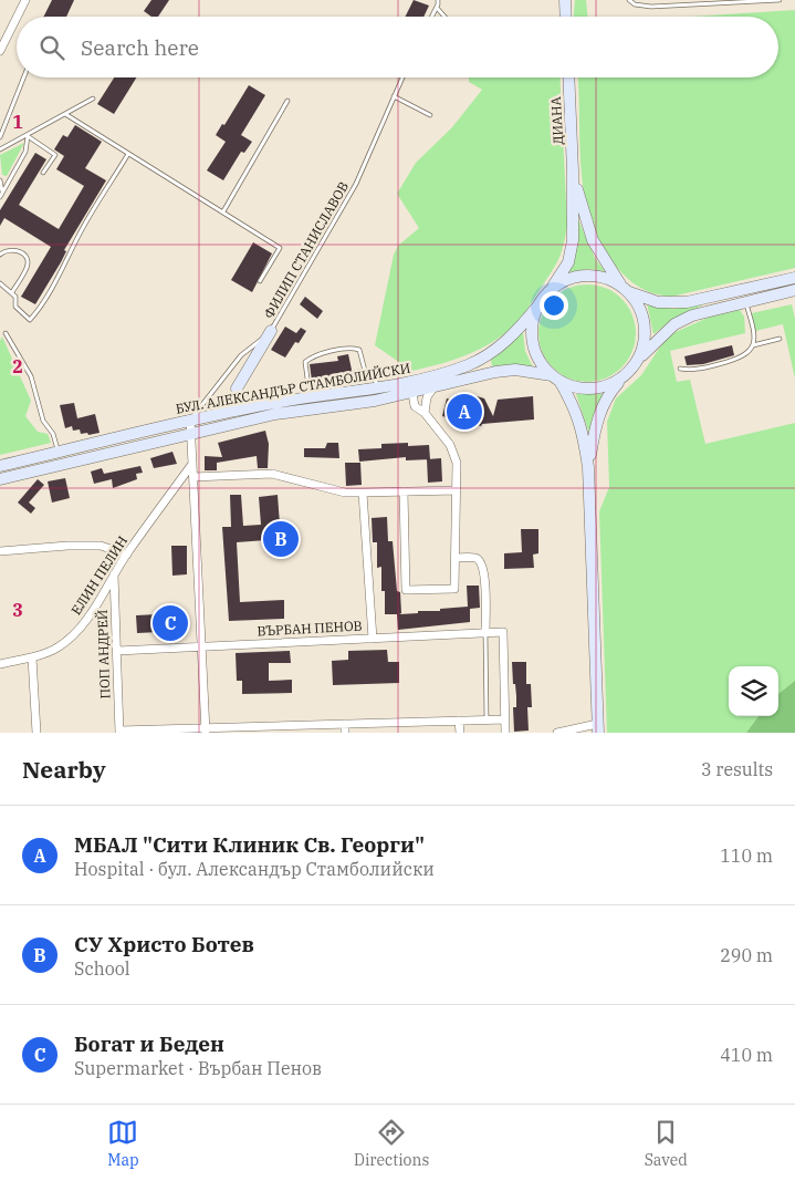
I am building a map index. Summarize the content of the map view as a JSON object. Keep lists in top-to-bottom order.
{
  "streets": {
    "main road": ["ДИАНА", "БУЛ. АЛЕКСАНДЪР СТАМБОЛИЙСКИ"],
    "street": ["ЕЛИН ПЕЛИН", "ВЪРБАН ПЕНОВ", "ПОП АНДРЕЙ"],
    "lane": ["ФИЛИП СТАНИСЛАВОВ"]
  },
  "crossings": [
    ["ФИЛИП СТАНИСЛАВОВ", "БУЛ. АЛЕКСАНДЪР СТАМБОЛИЙСКИ"],
    ["ЕЛИН ПЕЛИН", "ПОП АНДРЕЙ"],
    ["ВЪРБАН ПЕНОВ", "ПОП АНДРЕЙ"]
  ],
  "page": {
    "search": "Search here",
    "pins": ["A", "B", "C"],
    "heading": ["Nearby", "3 results"],
    "list": [
      {
        "mark": "A",
        "name": "МБАЛ \"Сити Клиник Св. Георги\"",
        "note": "Hospital · бул. Александър Стамболийски",
        "value": "110 m"
      },
      {
        "mark": "B",
        "name": "СУ Христо Ботев",
        "note": "School",
        "value": "290 m"
      },
      {
        "mark": "C",
        "name": "Богат и Беден",
        "note": "Supermarket · Върбан Пенов",
        "value": "410 m"
      }
    ],
    "nav": ["Map", "Directions", "Saved"]
  },
  "grid": {
    "rows": ["1", "2", "3"]
  }
}
